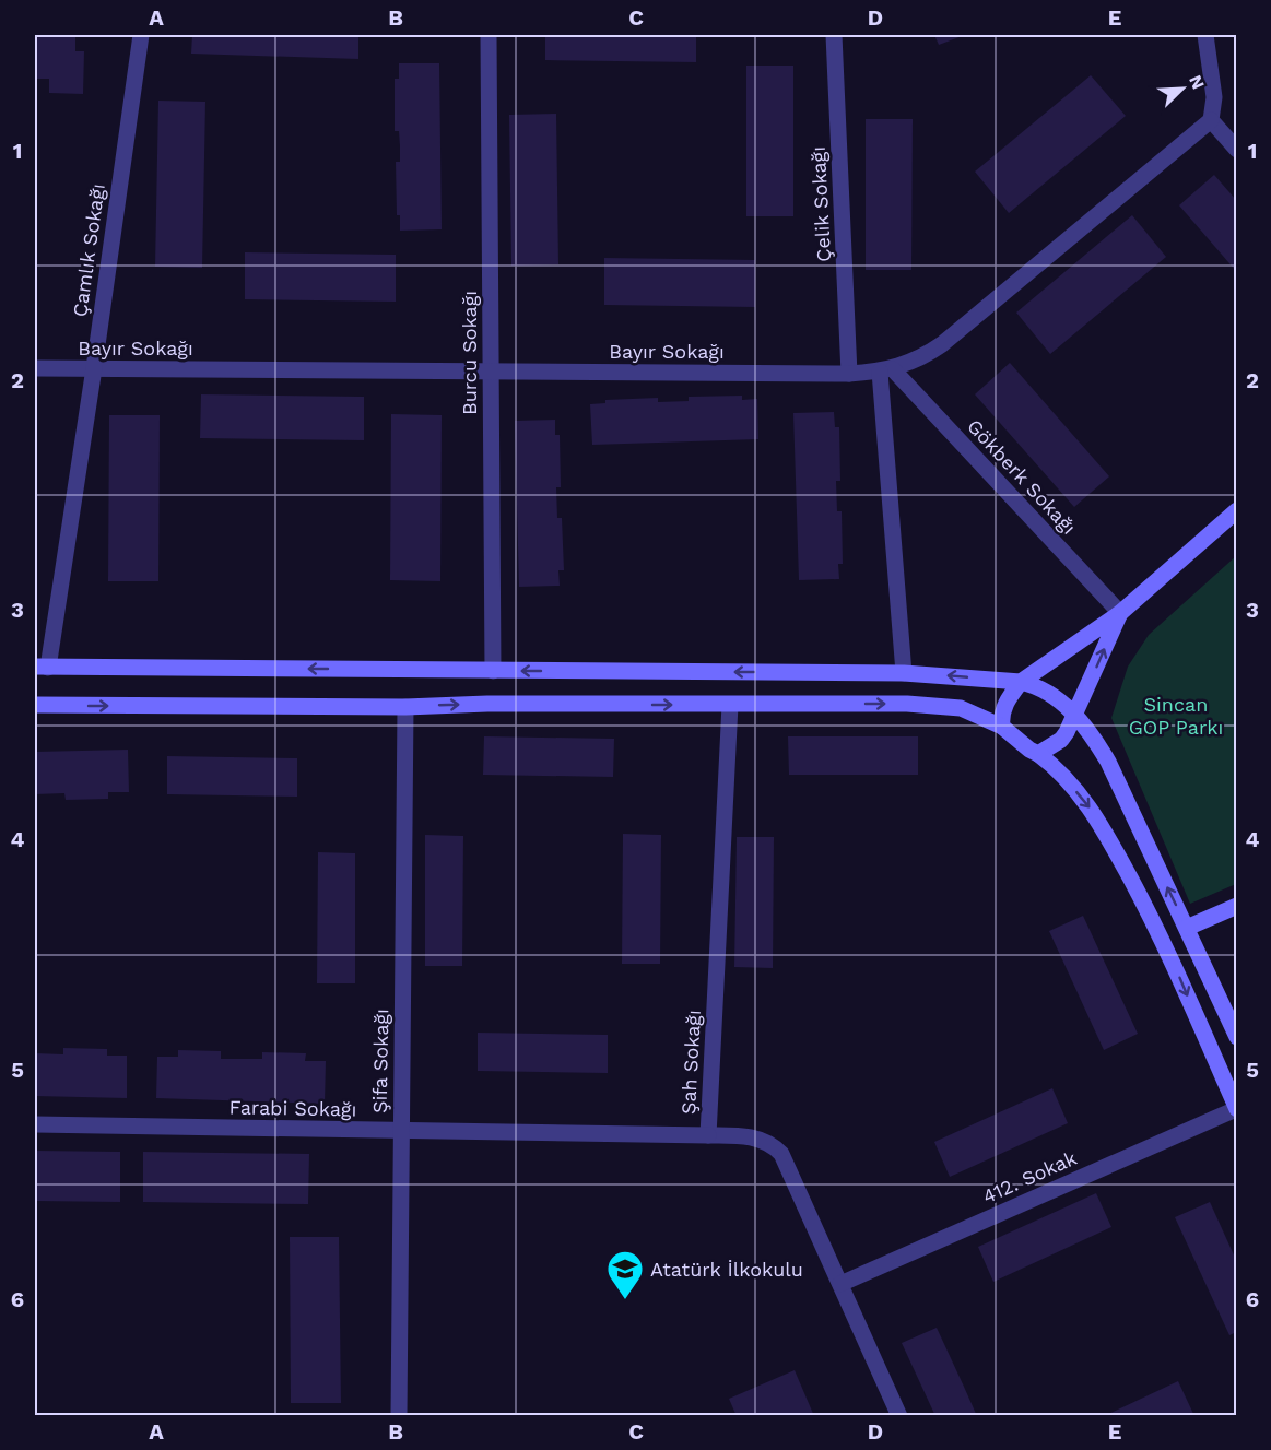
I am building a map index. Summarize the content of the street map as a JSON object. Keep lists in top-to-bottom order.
{
  "streets": {
    "street": [
      "Çelik Sokağı",
      "Çamlık Sokağı",
      "Bayır Sokağı",
      "Burcu Sokağı",
      "Gökberk Sokağı",
      "Şifa Sokağı",
      "Şah Sokağı",
      "Farabi Sokağı",
      "412. Sokak"
    ]
  },
  "crossings": [
    ["Çelik Sokağı", "Bayır Sokağı"],
    ["Çamlık Sokağı", "Bayır Sokağı"],
    ["Bayır Sokağı", "Burcu Sokağı"],
    ["Bayır Sokağı", "Gökberk Sokağı"],
    ["Şifa Sokağı", "Farabi Sokağı"],
    ["Şah Sokağı", "Farabi Sokağı"],
    ["Şah Sokağı", "412. Sokak"]
  ],
  "parks": ["Sincan GOP Parkı"],
  "places": {
    "school or university": ["Atatürk İlkokulu"]
  },
  "north": "top right",
  "grid": {
    "columns": [
      "A",
      "B",
      "C",
      "D",
      "E"
    ],
    "rows": [
      "1",
      "2",
      "3",
      "4",
      "5",
      "6"
    ]
  }
}
